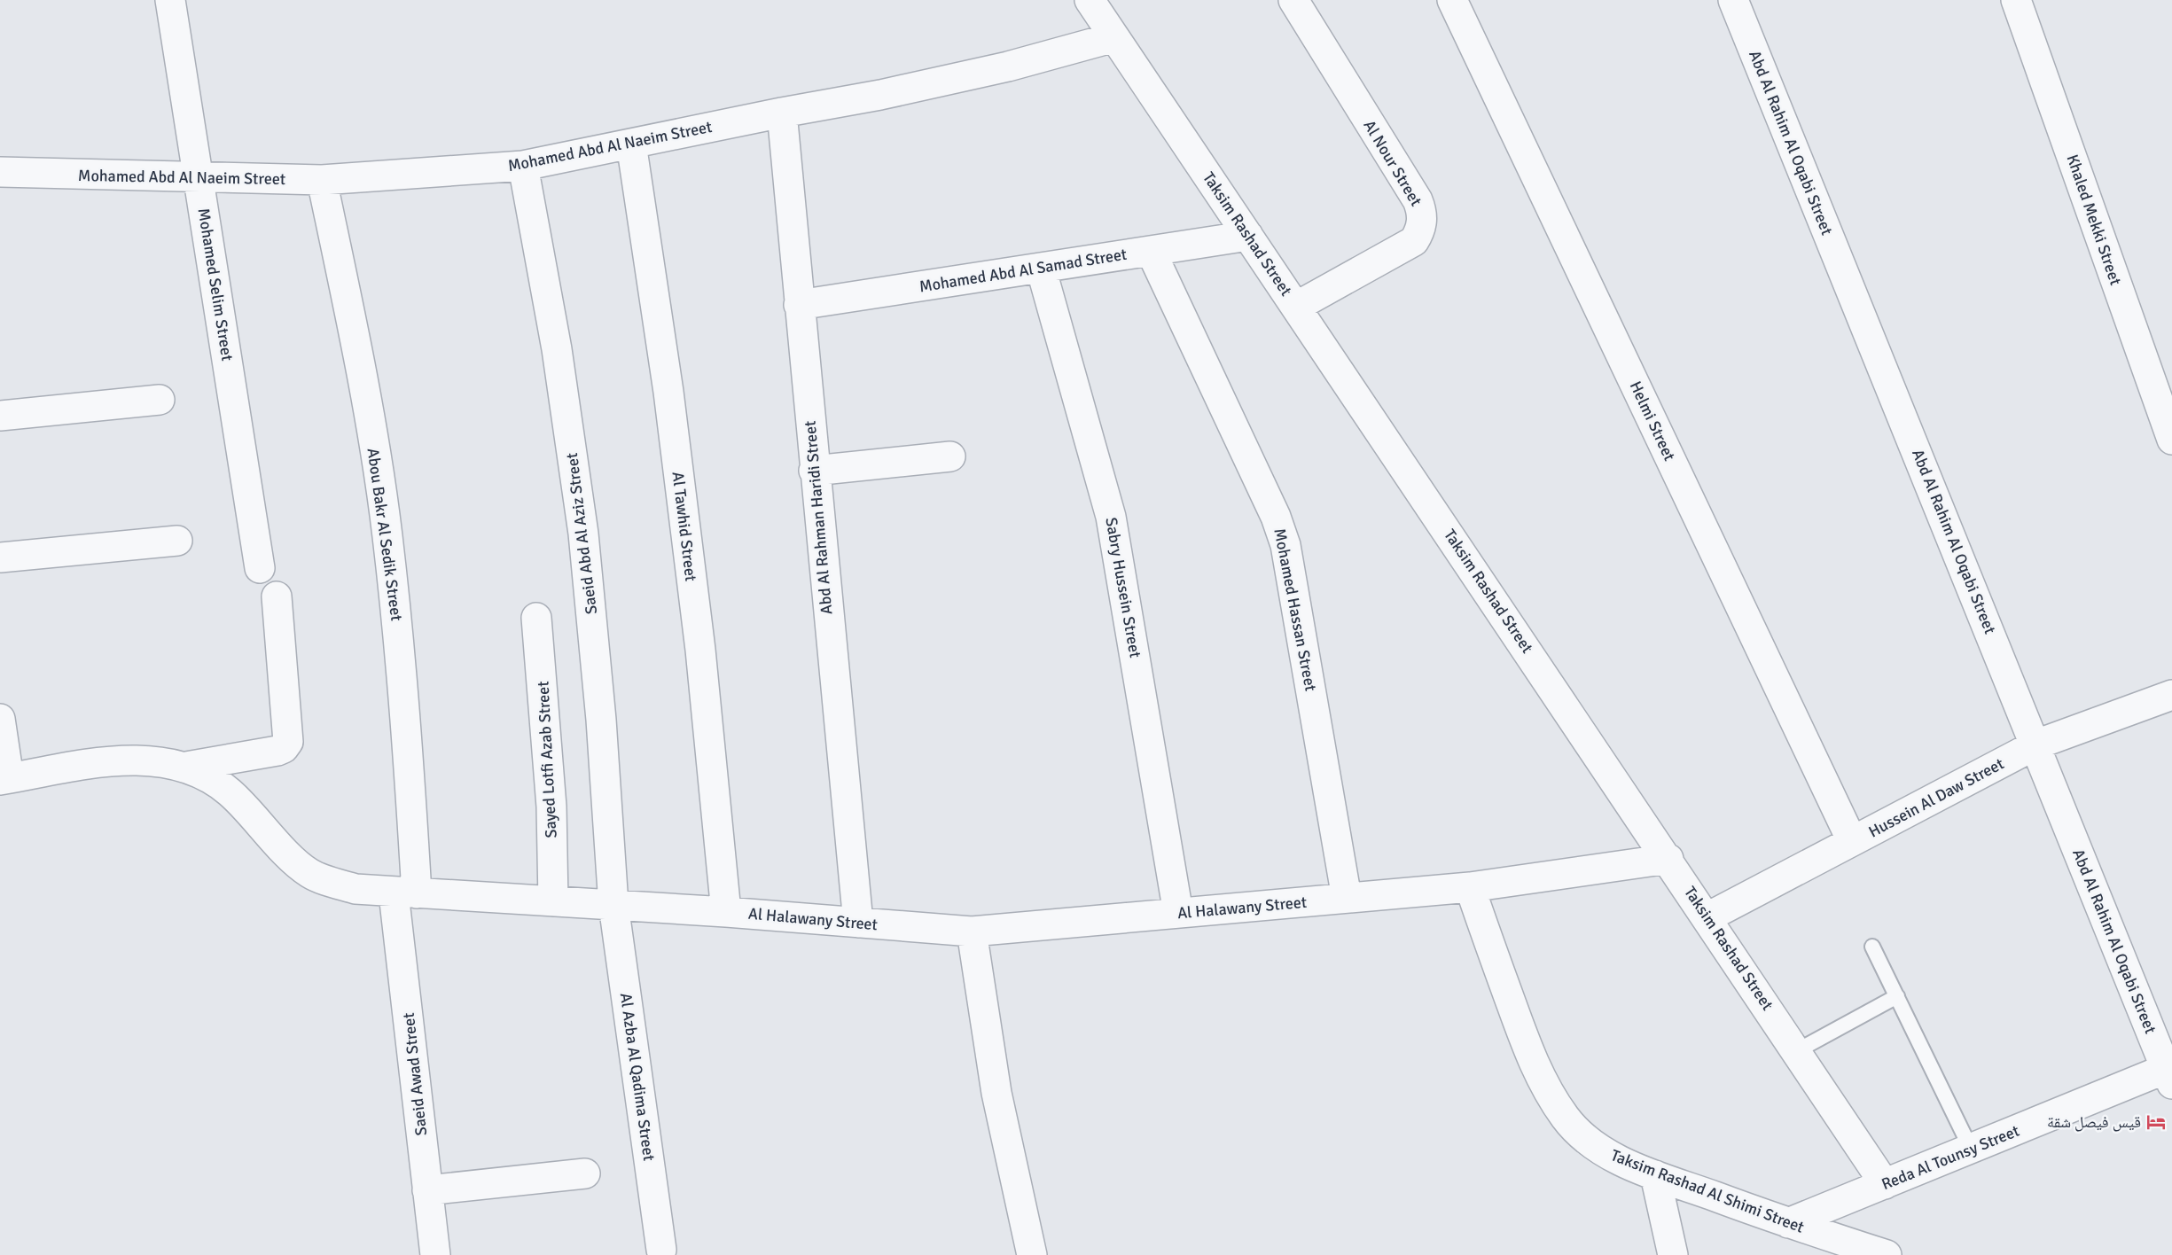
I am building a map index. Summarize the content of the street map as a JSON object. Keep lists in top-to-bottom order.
{
  "streets": {
    "street": [
      "Abd Al Rahim Al Oqabi Street",
      "Mohamed Abd Al Naeim Street",
      "Al Nour Street",
      "Khaled Mekki Street",
      "Taksim Rashad Street",
      "Mohamed Abd Al Samad Street",
      "Mohamed Selim Street",
      "Helmi Street",
      "Abd Al Rahman Haridi Street",
      "Al Tawhid Street",
      "Saeid Abd Al Aziz Street",
      "Abou Bakr Al Sedik Street",
      "Sabry Hussein Street",
      "Mohamed Hassan Street",
      "Sayed Lotfi Azab Street",
      "Hussein Al Daw Street",
      "Al Halawany Street",
      "Saeid Awad Street",
      "Al Azba Al Qadima Street",
      "Reda Al Tounsy Street",
      "Taksim Rashad Al Shimi Street"
    ]
  },
  "crossings": [
    ["Abd Al Rahim Al Oqabi Street", "Hussein Al Daw Street"],
    ["Abd Al Rahim Al Oqabi Street", "Reda Al Tounsy Street"],
    ["Mohamed Abd Al Naeim Street", "Taksim Rashad Street"],
    ["Mohamed Abd Al Naeim Street", "Mohamed Selim Street"],
    ["Mohamed Abd Al Naeim Street", "Abd Al Rahman Haridi Street"],
    ["Mohamed Abd Al Naeim Street", "Al Tawhid Street"],
    ["Mohamed Abd Al Naeim Street", "Saeid Abd Al Aziz Street"],
    ["Mohamed Abd Al Naeim Street", "Abou Bakr Al Sedik Street"],
    ["Al Nour Street", "Taksim Rashad Street"],
    ["Taksim Rashad Street", "Mohamed Abd Al Samad Street"],
    ["Taksim Rashad Street", "Hussein Al Daw Street"],
    ["Taksim Rashad Street", "Al Halawany Street"],
    ["Taksim Rashad Street", "Reda Al Tounsy Street"],
    ["Mohamed Abd Al Samad Street", "Abd Al Rahman Haridi Street"],
    ["Mohamed Abd Al Samad Street", "Sabry Hussein Street"],
    ["Mohamed Abd Al Samad Street", "Mohamed Hassan Street"],
    ["Helmi Street", "Hussein Al Daw Street"],
    ["Abd Al Rahman Haridi Street", "Al Halawany Street"],
    ["Al Tawhid Street", "Al Halawany Street"],
    ["Saeid Abd Al Aziz Street", "Al Halawany Street"],
    ["Saeid Abd Al Aziz Street", "Al Azba Al Qadima Street"],
    ["Abou Bakr Al Sedik Street", "Al Halawany Street"],
    ["Abou Bakr Al Sedik Street", "Saeid Awad Street"],
    ["Sabry Hussein Street", "Al Halawany Street"],
    ["Mohamed Hassan Street", "Al Halawany Street"],
    ["Sayed Lotfi Azab Street", "Al Halawany Street"],
    ["Al Halawany Street", "Saeid Awad Street"],
    ["Al Halawany Street", "Al Azba Al Qadima Street"],
    ["Al Halawany Street", "Taksim Rashad Al Shimi Street"],
    ["Reda Al Tounsy Street", "Taksim Rashad Al Shimi Street"]
  ],
  "places": {
    "hotel": ["قيس فيصل شقة"]
  }
}
